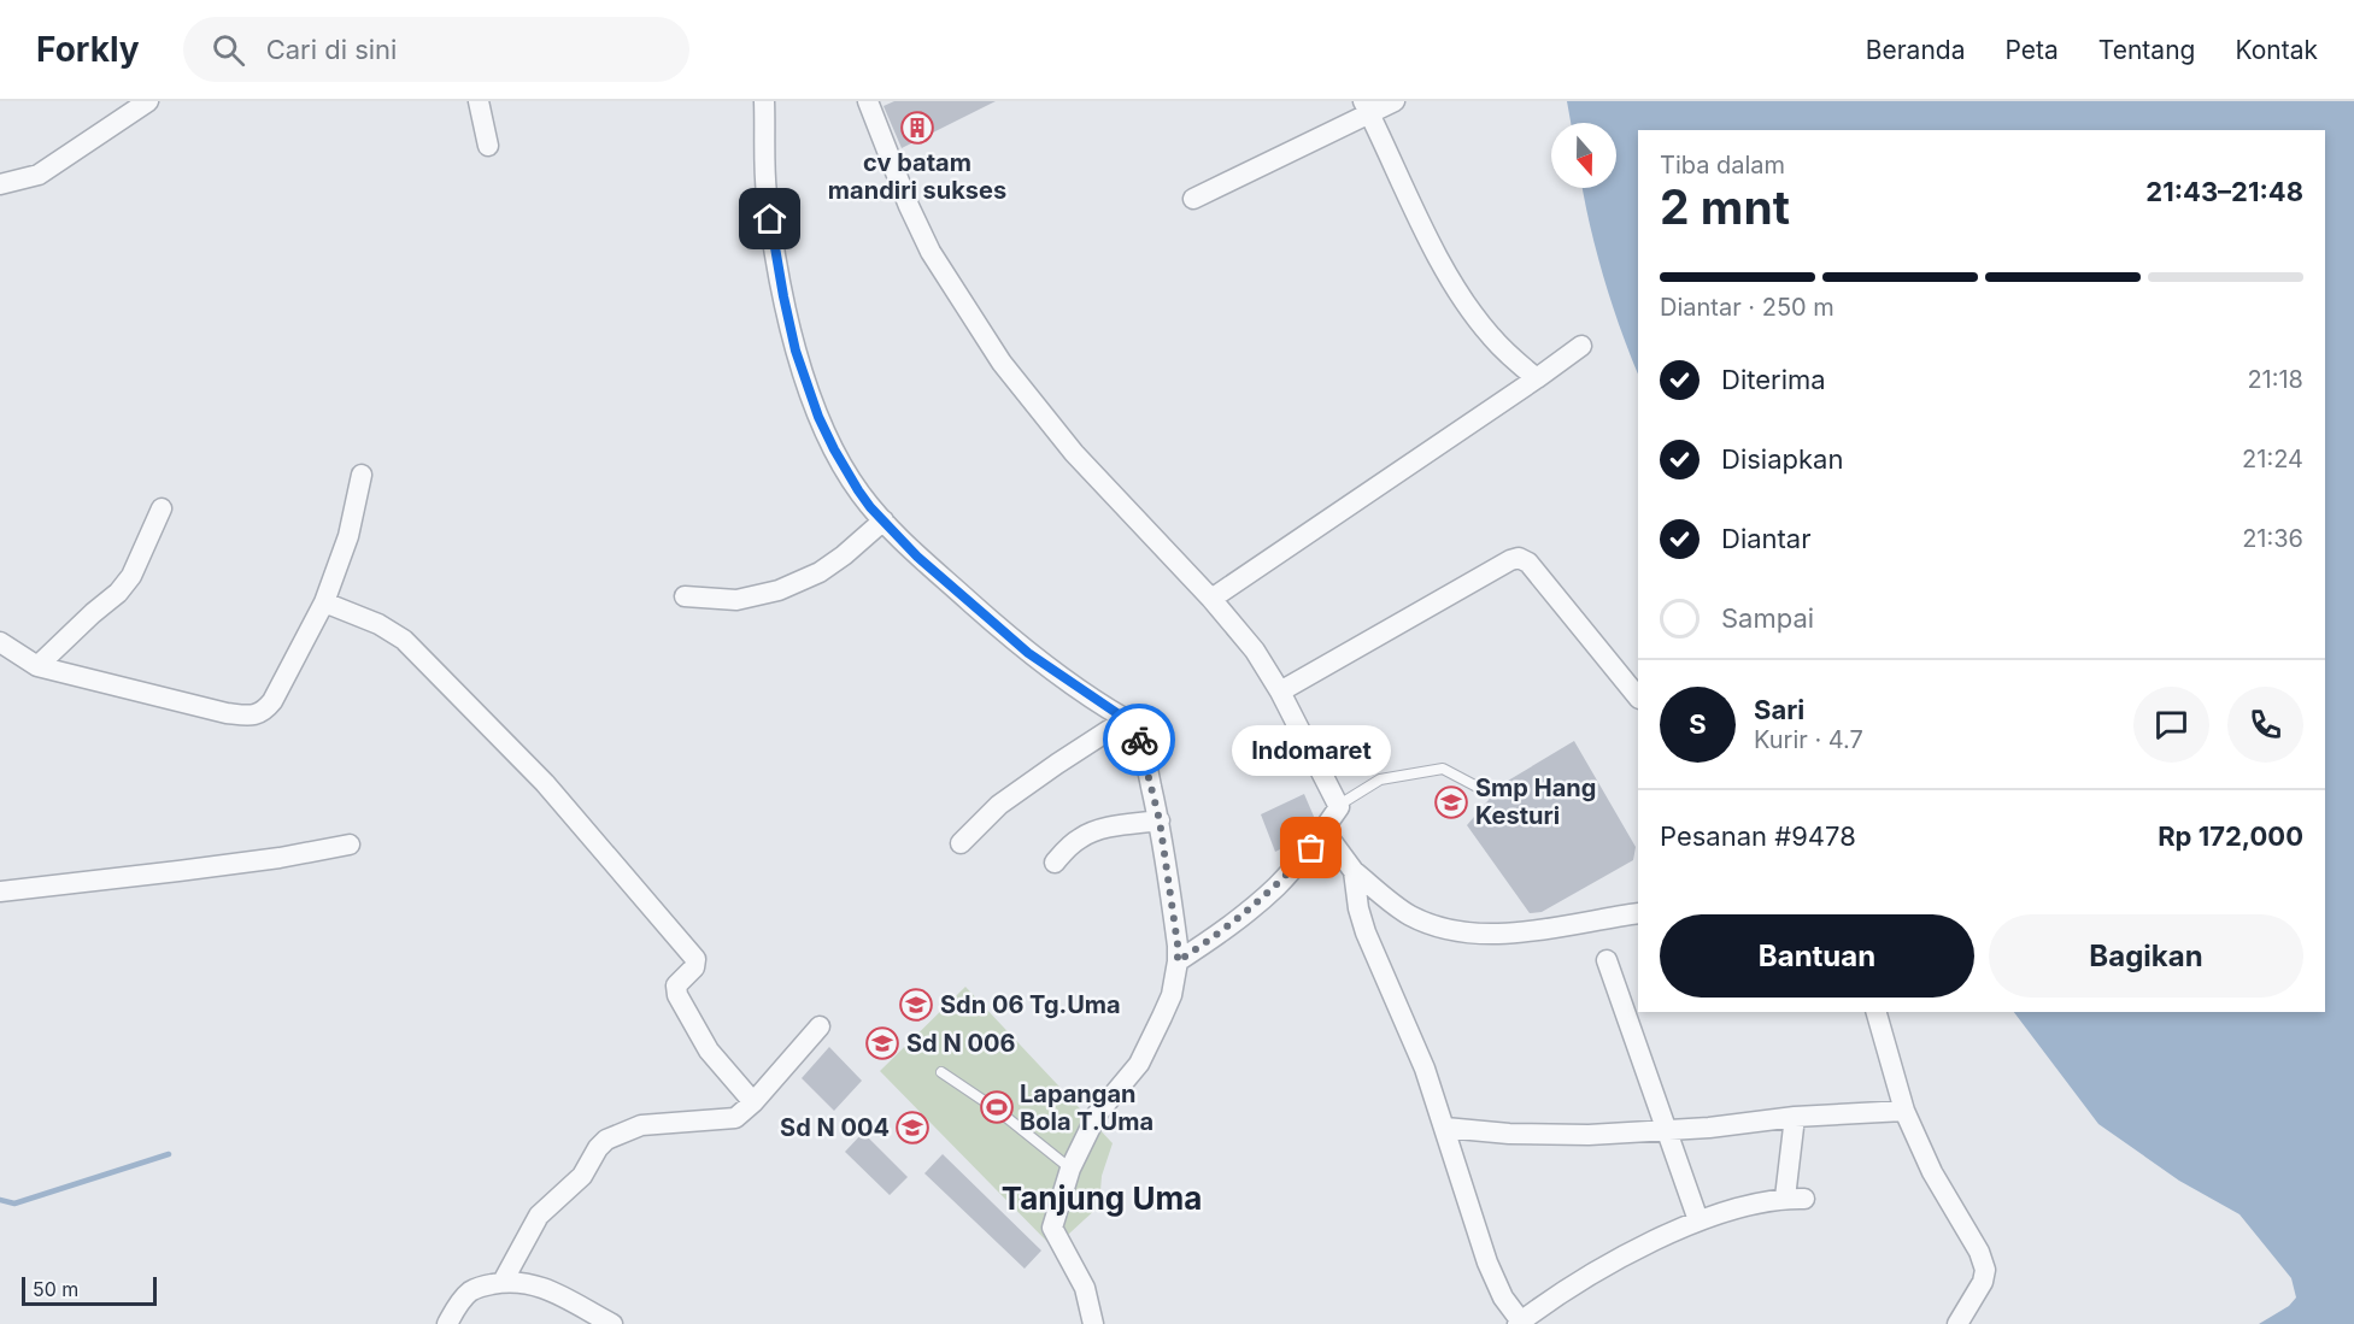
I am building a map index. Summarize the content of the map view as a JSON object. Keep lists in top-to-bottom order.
{
  "districts": ["Tanjung Uma"],
  "places": {
    "building": ["cv batam mandiri sukses"],
    "school or university": [
      "Smp Hang Kesturi",
      "Sdn 06 Tg.Uma",
      "Sd N 006",
      "Sd N 004"
    ],
    "other": ["Indomaret"],
    "sports": ["Lapangan Bola T.Uma"]
  },
  "scale_bar": "50 m",
  "north": "bottom",
  "page": {
    "header": "Forkly",
    "search": "Cari di sini",
    "nav": [
      "Beranda",
      "Peta",
      "Tentang",
      "Kontak"
    ],
    "heading": ["2 mnt", "Tiba dalam", "21:43–21:48"],
    "panel": [
      "Sari",
      "Kurir · 4.7",
      "Pesanan #9478",
      "Rp 172,000"
    ],
    "bar": "Diantar · 250 m",
    "list": [
      ["Diterima", "21:18"],
      ["Disiapkan", "21:24"],
      ["Diantar", "21:36"],
      "Sampai"
    ],
    "round": "S",
    "bubble": "Indomaret",
    "buttons": ["Bantuan", "Bagikan"],
    "scale": "50 m"
  }
}
